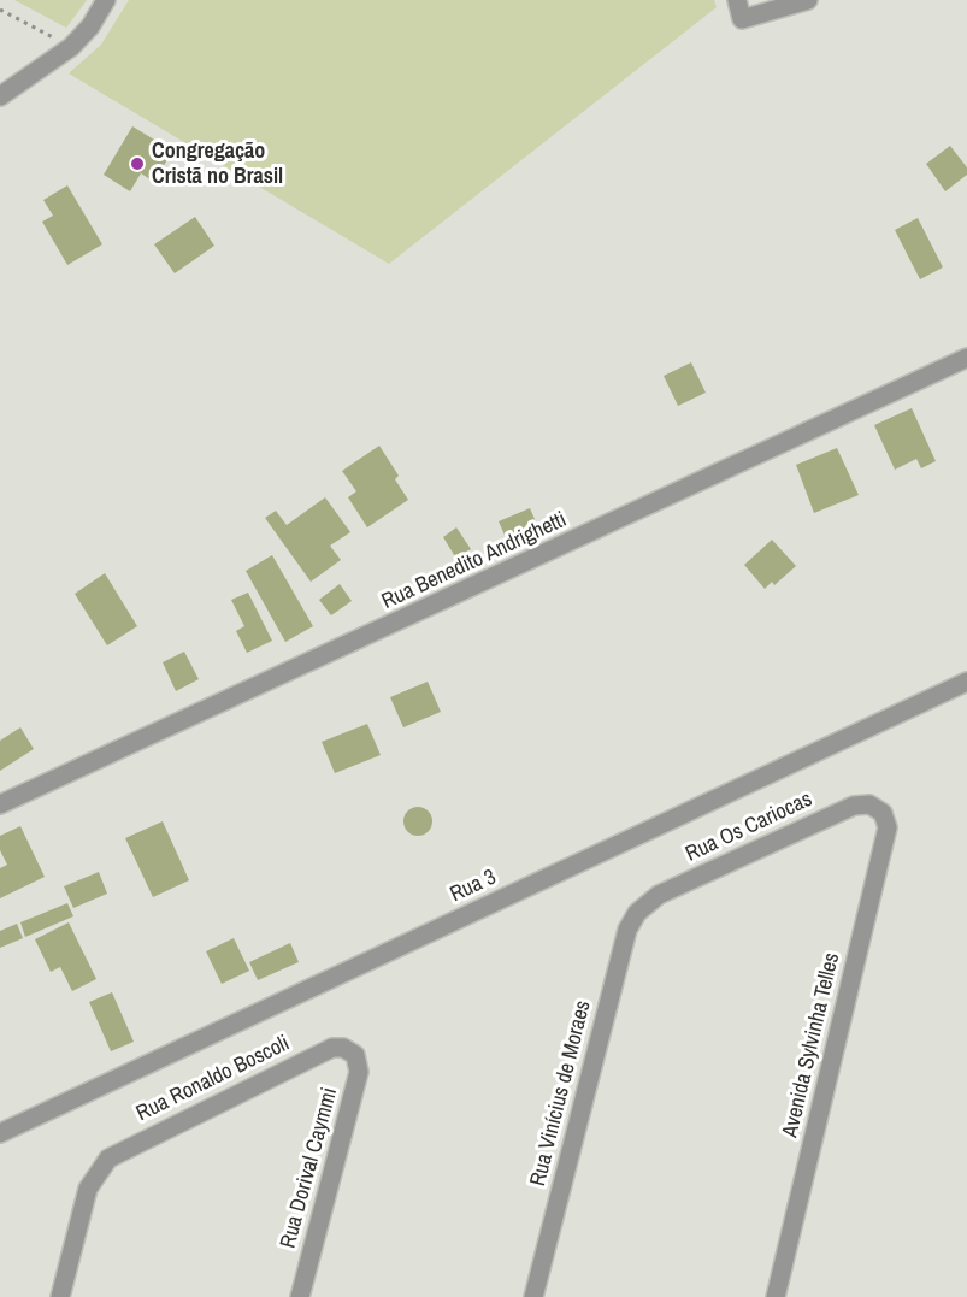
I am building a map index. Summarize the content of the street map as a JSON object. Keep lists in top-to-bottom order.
{
  "streets": {
    "street": [
      "Rua Benedito Andrighetti",
      "Rua Os Cariocas",
      "Rua 3",
      "Avenida Sylvinha Telles",
      "Rua Ronaldo Boscoli",
      "Rua Vinícius de Moraes",
      "Rua Dorival Caymmi"
    ]
  },
  "crossings": [
    ["Rua Os Cariocas", "Avenida Sylvinha Telles"],
    ["Rua Os Cariocas", "Rua Vinícius de Moraes"],
    ["Rua Ronaldo Boscoli", "Rua Dorival Caymmi"]
  ],
  "places": ["Congregação Cristã no Brasil"]
}
